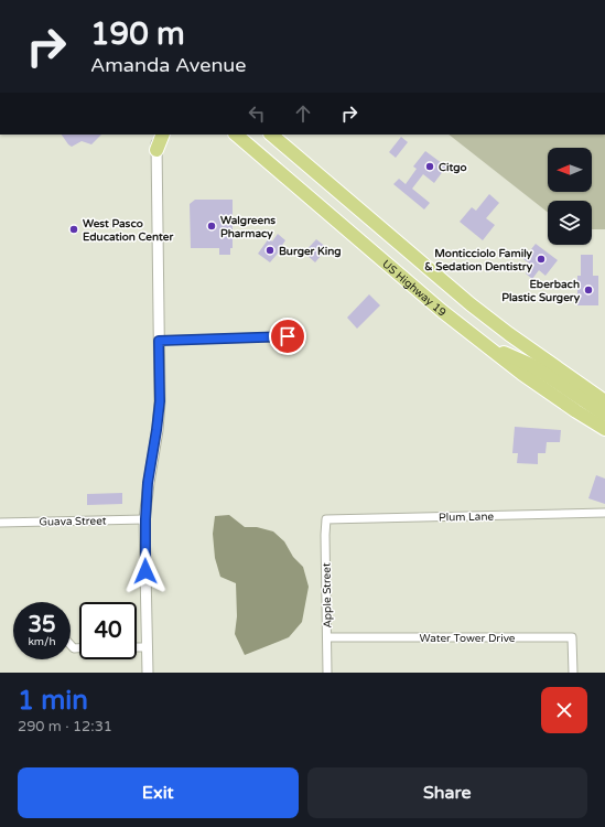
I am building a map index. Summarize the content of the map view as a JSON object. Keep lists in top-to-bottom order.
{
  "streets": {
    "highway": ["US Highway 19"],
    "street": [
      "Plum Lane",
      "Guava Street",
      "Apple Street",
      "Water Tower Drive"
    ]
  },
  "crossings": [
    ["Plum Lane", "Apple Street"],
    ["Apple Street", "Water Tower Drive"]
  ],
  "places": [
    "Citgo",
    "Walgreens Pharmacy",
    "West Pasco Education Center",
    "Burger King",
    "Monticciolo Family & Sedation Dentistry",
    "Eberbach Plastic Surgery"
  ],
  "north": "left",
  "page": {
    "turn": ["190 m", "Amanda Avenue"],
    "speed": "35 km/h",
    "limit": "40",
    "heading": ["1 min", "290 m · 12:31"],
    "buttons": ["Exit", "Share"]
  }
}
